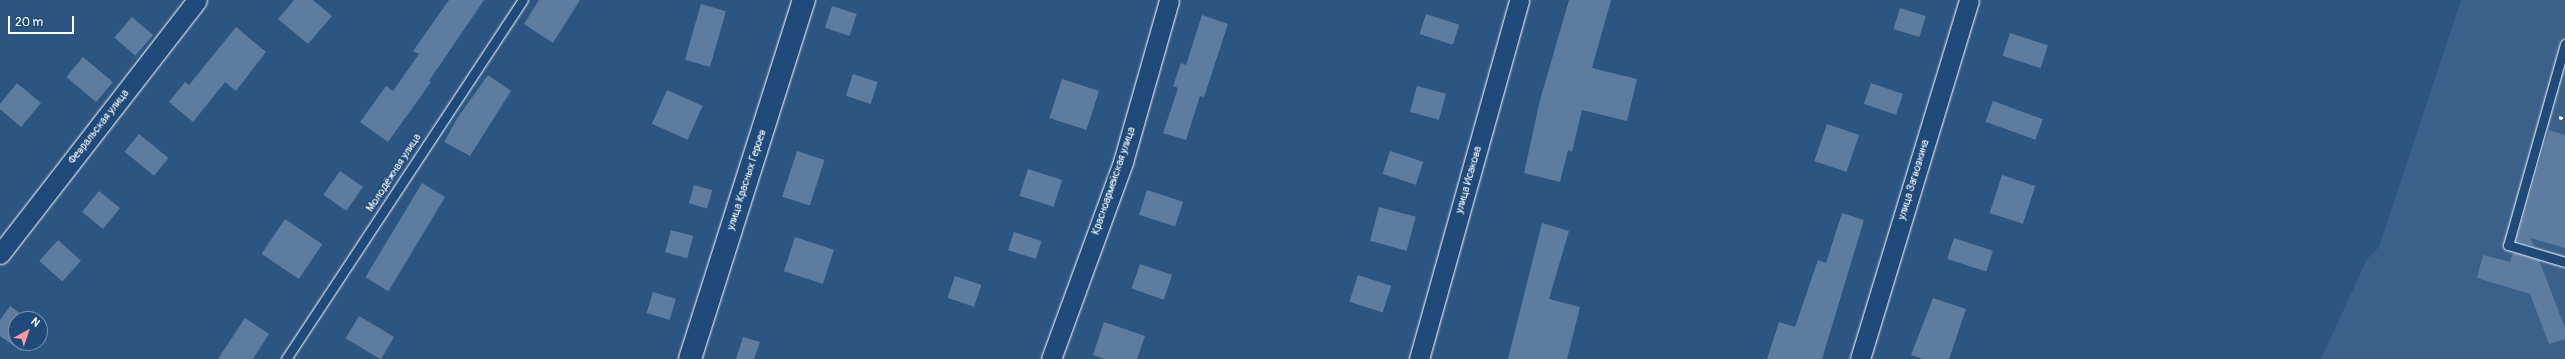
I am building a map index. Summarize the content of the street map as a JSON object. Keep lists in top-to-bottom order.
{
  "streets": {
    "main road": ["улица Красных Героев"],
    "street": [
      "Февральская улица",
      "улица Исакова",
      "улица Загвозкина",
      "Красноармейская улица"
    ],
    "lane": ["Молодёжная улица"]
  },
  "scale_bar": "20 m",
  "north": "top right"
}
